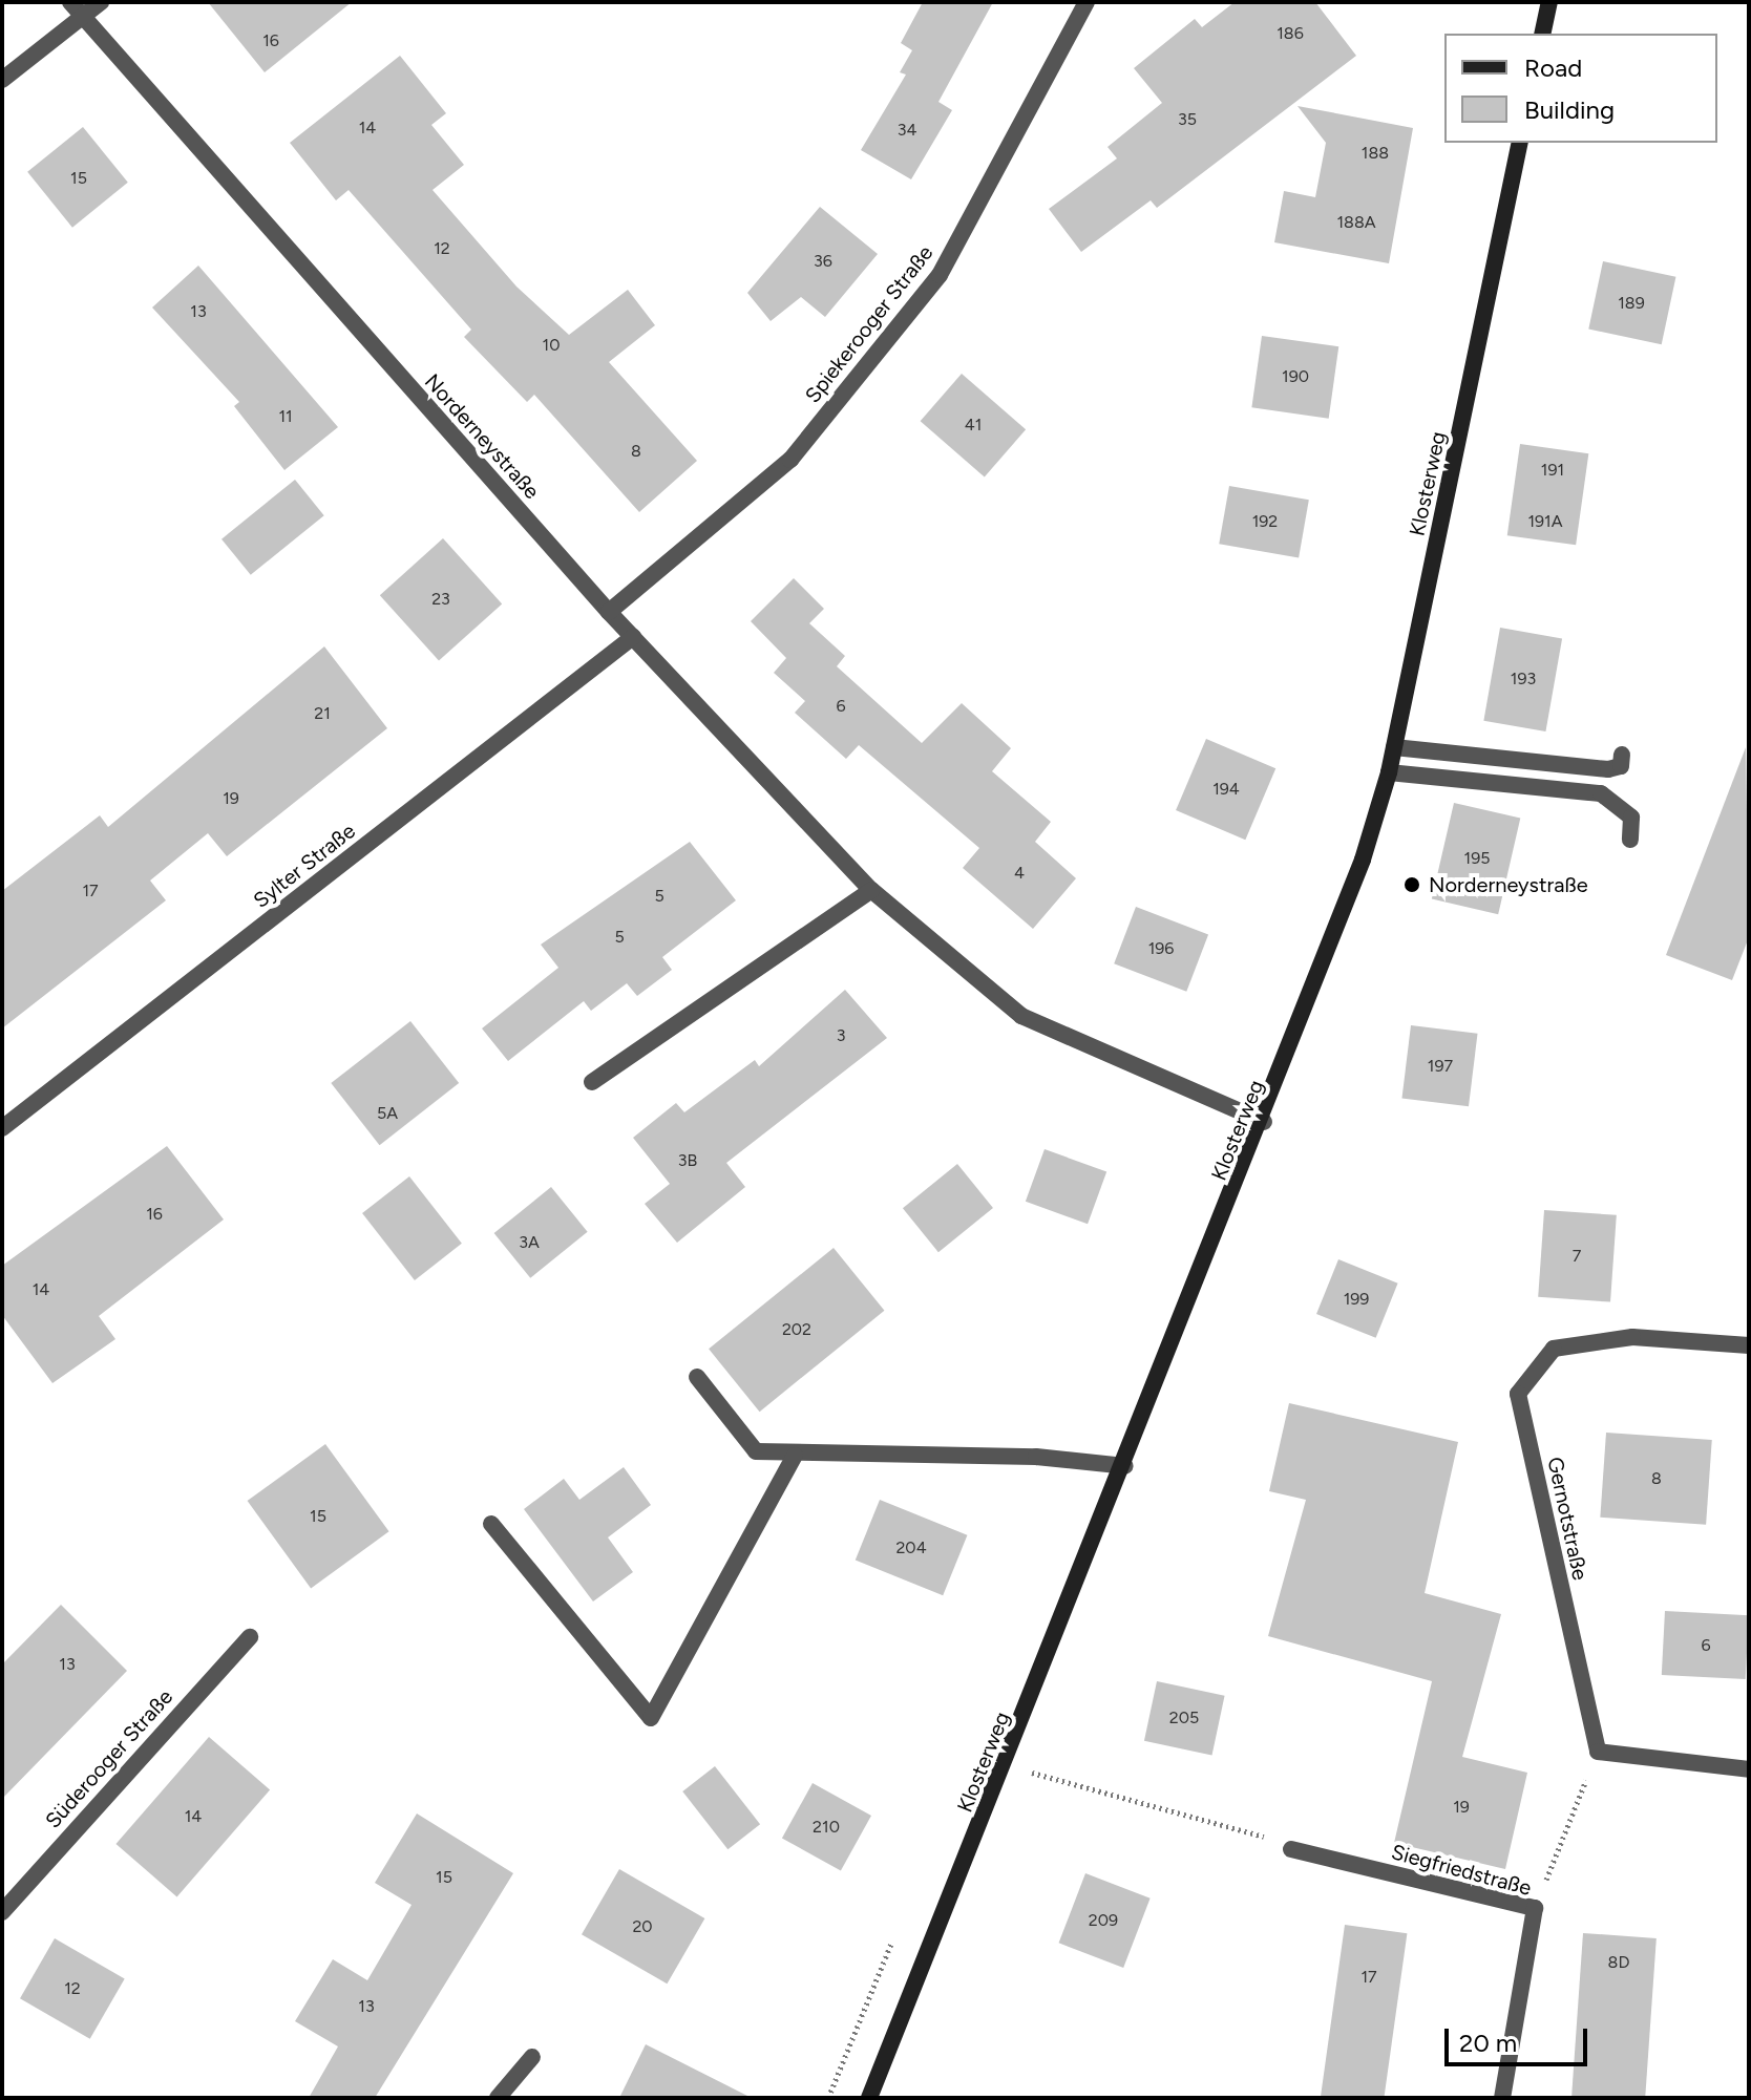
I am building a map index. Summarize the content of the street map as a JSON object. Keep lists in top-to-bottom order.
{
  "streets": {
    "street": [
      "Spiekerooger Straße",
      "Norderneystraße",
      "Klosterweg",
      "Sylter Straße",
      "Gernotstraße",
      "Süderooger Straße",
      "Siegfriedstraße"
    ]
  },
  "crossings": [
    ["Spiekerooger Straße", "Norderneystraße"],
    ["Norderneystraße", "Klosterweg"],
    ["Norderneystraße", "Sylter Straße"]
  ],
  "places": ["Norderneystraße"],
  "house_numbers": [
    "186",
    "16",
    "35",
    "14",
    "34",
    "188",
    "15",
    "188A",
    "12",
    "36",
    "189",
    "13",
    "10",
    "190",
    "11",
    "41",
    "8",
    "191",
    "192",
    "191A",
    "23",
    "193",
    "6",
    "21",
    "194",
    "19",
    "195",
    "4",
    "17",
    "5",
    "5",
    "196",
    "3",
    "197",
    "5A",
    "3B",
    "16",
    "3A",
    "7",
    "14",
    "199",
    "202",
    "8",
    "15",
    "204",
    "6",
    "13",
    "205",
    "19",
    "14",
    "210",
    "15",
    "209",
    "20",
    "8D",
    "17",
    "12",
    "13"
  ],
  "legend": ["Road", "Building"],
  "scale_bar": "20 m"
}
